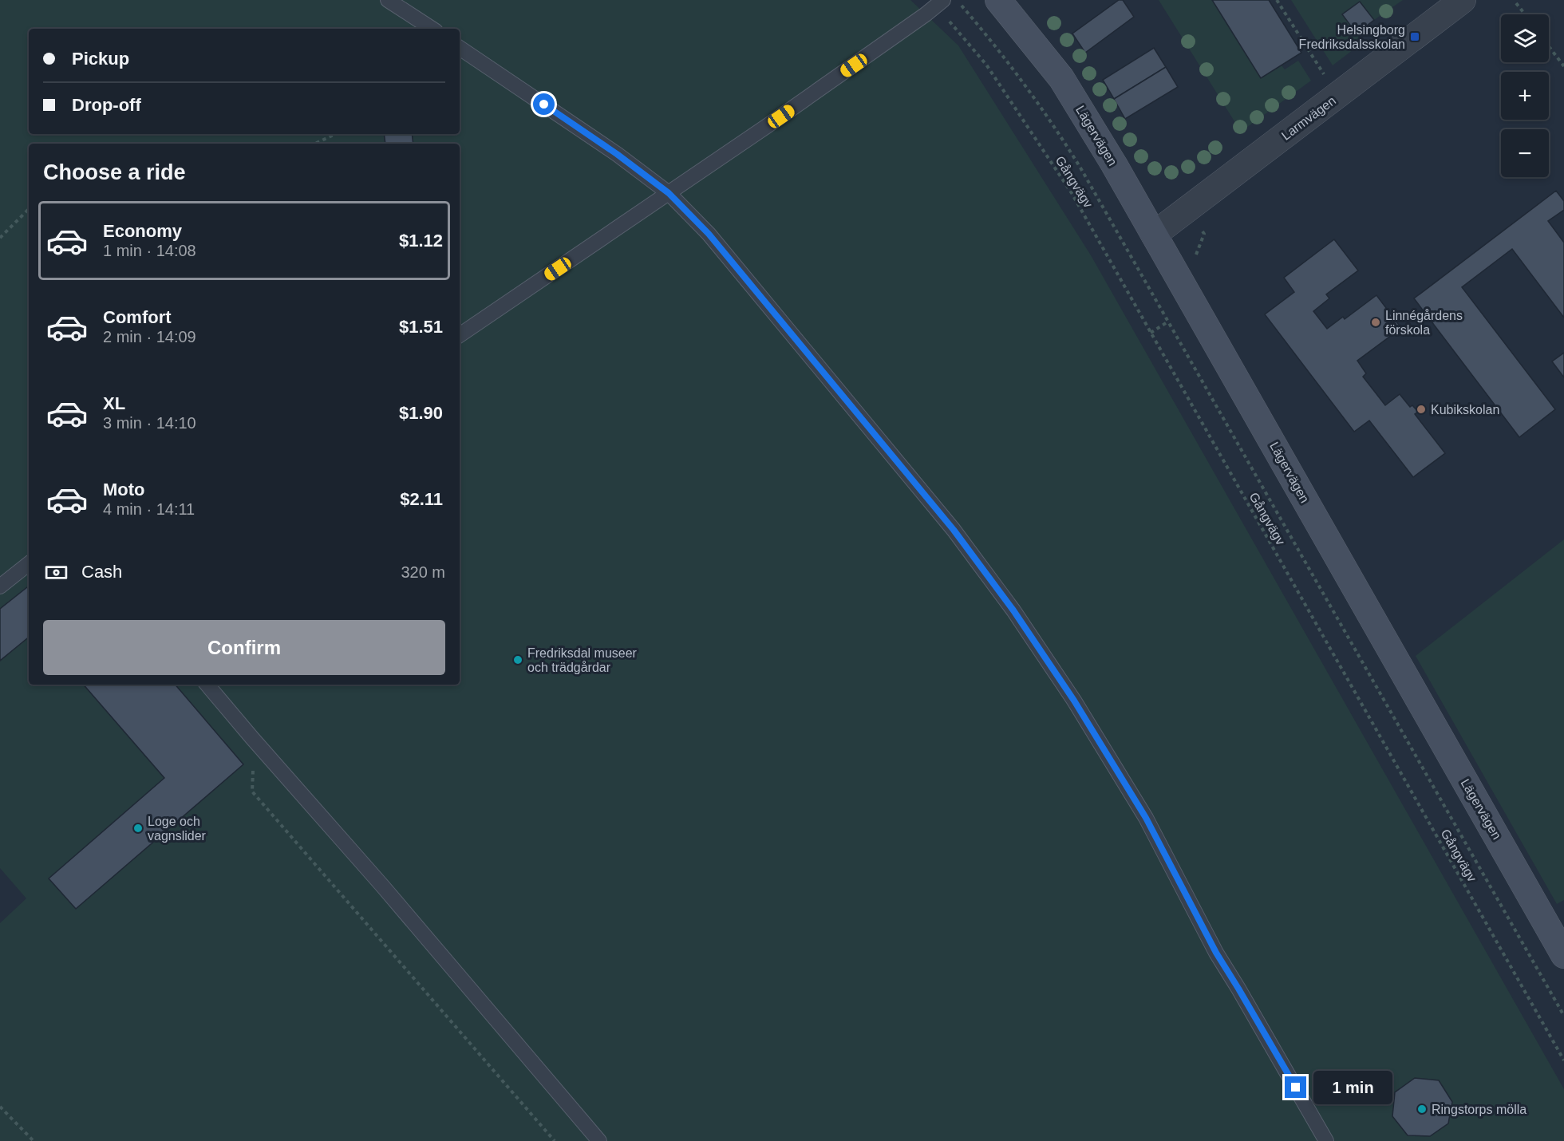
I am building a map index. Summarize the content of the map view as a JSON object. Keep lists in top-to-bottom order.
{
  "streets": {
    "street": ["Larmvägen", "Lägervägen"],
    "path": ["Gångvägv"]
  },
  "crossings": [
    ["Larmvägen", "Lägervägen"]
  ],
  "places": {
    "transit": ["Helsingborg Fredriksdalsskolan"],
    "other": [
      "Linnégårdens förskola",
      "Kubikskolan",
      "Fredriksdal museer och trädgårdar",
      "Loge och vagnslider",
      "Ringstorps mölla"
    ]
  },
  "page": {
    "map_buttons": ["+", "−"],
    "banner": ["Pickup", "Drop-off"],
    "heading": "Choose a ride",
    "list": [
      {
        "name": "Economy",
        "note": "1 min · 14:08",
        "value": "$1.12"
      },
      {
        "name": "Comfort",
        "note": "2 min · 14:09",
        "value": "$1.51"
      },
      {
        "name": "XL",
        "note": "3 min · 14:10",
        "value": "$1.90"
      },
      {
        "name": "Moto",
        "note": "4 min · 14:11",
        "value": "$2.11"
      }
    ],
    "pay": ["Cash", "320 m"],
    "buttons": "Confirm",
    "bubble": "1 min"
  }
}
